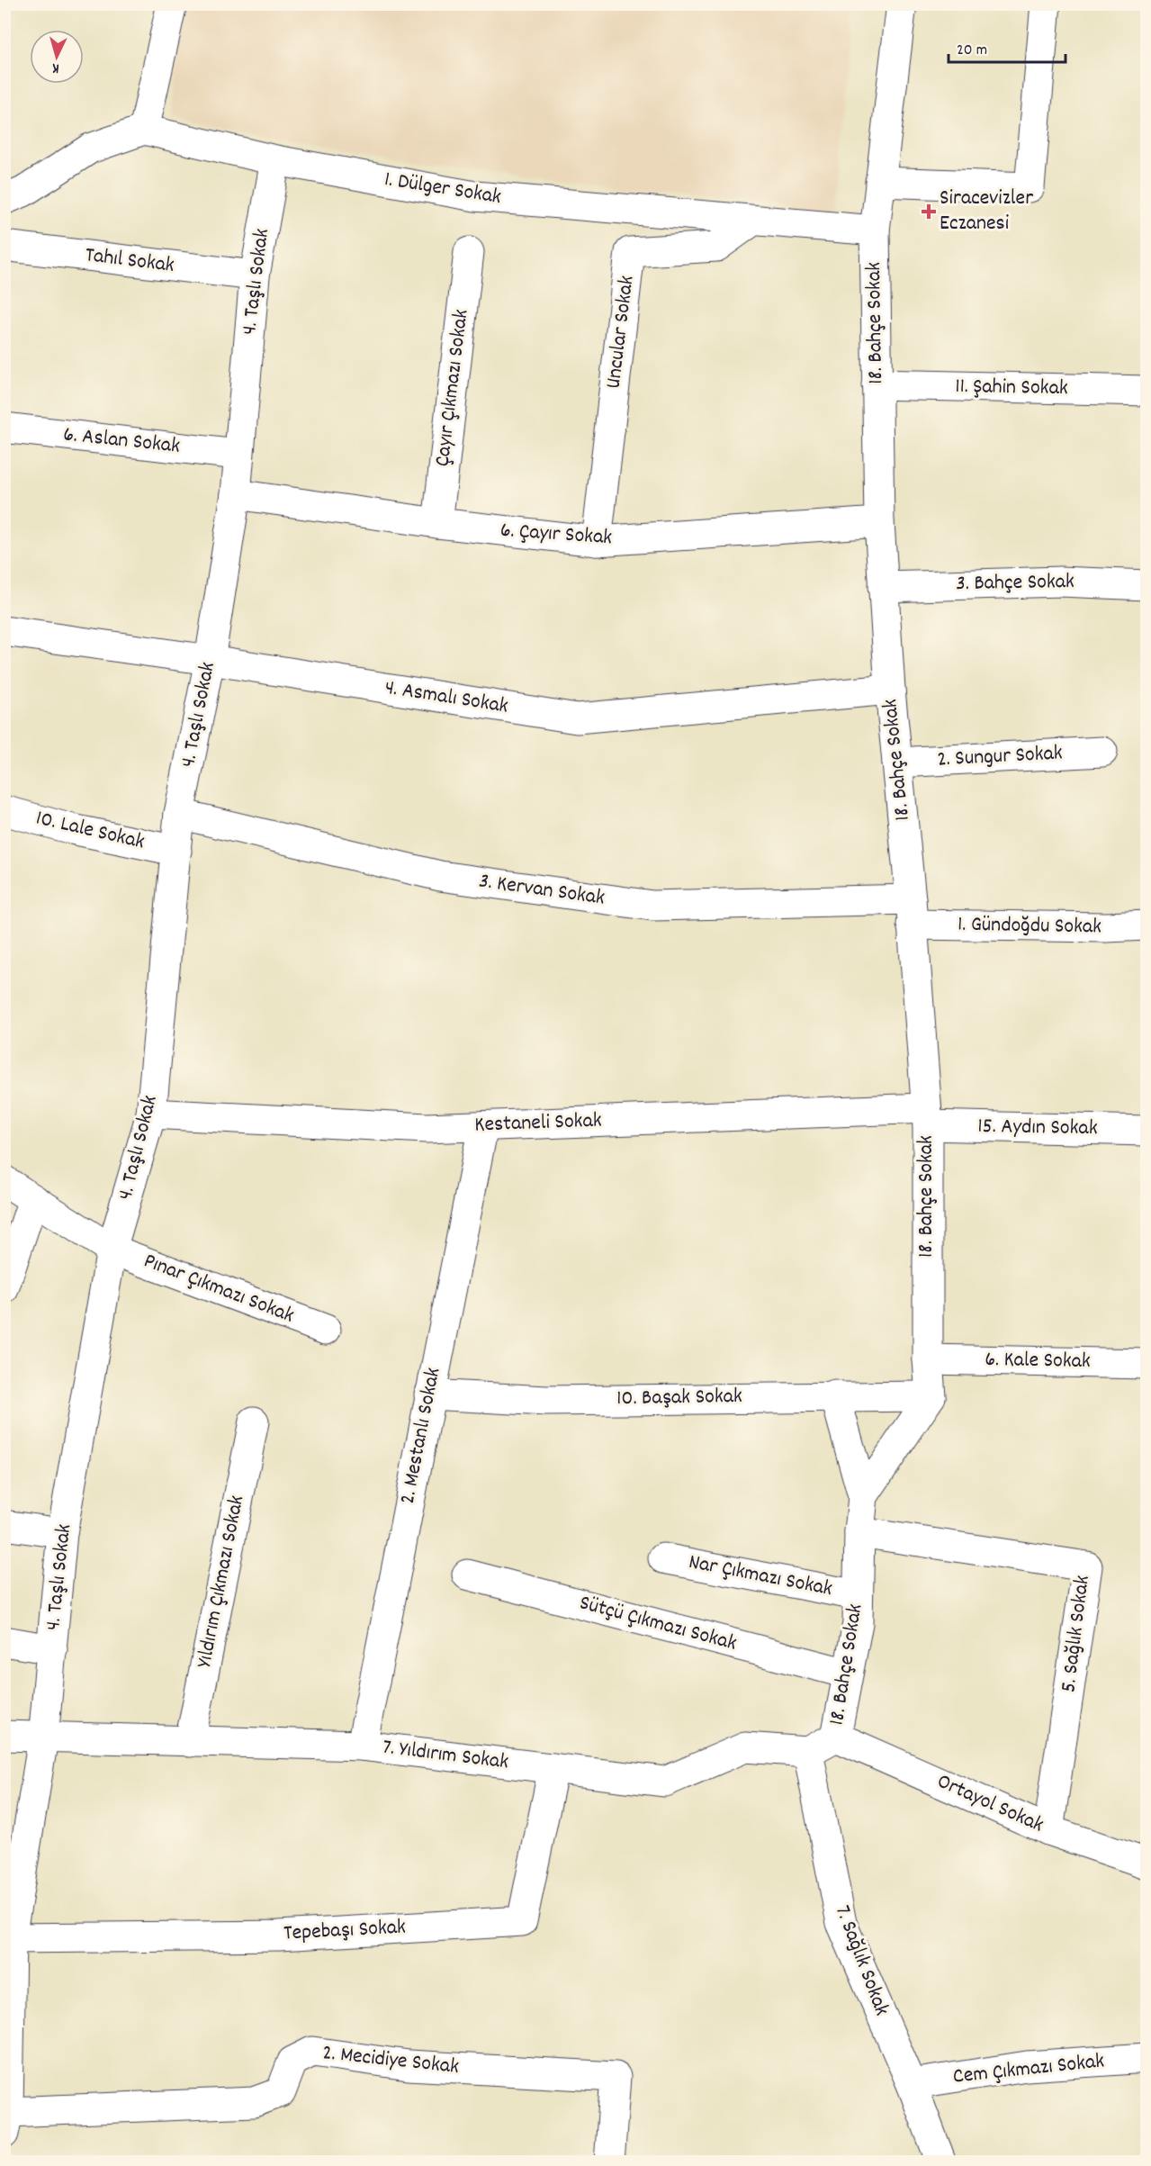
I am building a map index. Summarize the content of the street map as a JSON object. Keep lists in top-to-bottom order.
{
  "streets": {
    "street": [
      "1. Dülger Sokak",
      "Tahıl Sokak",
      "4. Taşlı Sokak",
      "18. Bahçe Sokak",
      "Uncular Sokak",
      "Çayır Çıkmazı Sokak",
      "11. Şahin Sokak",
      "6. Aslan Sokak",
      "6. Çayır Sokak",
      "3. Bahçe Sokak",
      "4. Asmalı Sokak",
      "2. Sungur Sokak",
      "10. Lale Sokak",
      "3. Kervan Sokak",
      "1. Gündoğdu Sokak",
      "Kestaneli Sokak",
      "15. Aydın Sokak",
      "Pınar Çıkmazı Sokak",
      "6. Kale Sokak",
      "10. Başak Sokak",
      "2. Mestanlı Sokak",
      "Nar Çıkmazı Sokak",
      "Yıldırım Çıkmazı Sokak",
      "Sütçü Çıkmazı Sokak",
      "5. Sağlık Sokak",
      "7. Yıldırım Sokak",
      "Ortayol Sokak",
      "Tepebaşı Sokak",
      "7. Sağlık Sokak",
      "2. Mecidiye Sokak",
      "Cem Çıkmazı Sokak"
    ]
  },
  "crossings": [
    ["1. Dülger Sokak", "4. Taşlı Sokak"],
    ["1. Dülger Sokak", "18. Bahçe Sokak"],
    ["1. Dülger Sokak", "Uncular Sokak"],
    ["Tahıl Sokak", "4. Taşlı Sokak"],
    ["4. Taşlı Sokak", "6. Aslan Sokak"],
    ["4. Taşlı Sokak", "6. Çayır Sokak"],
    ["4. Taşlı Sokak", "4. Asmalı Sokak"],
    ["4. Taşlı Sokak", "10. Lale Sokak"],
    ["4. Taşlı Sokak", "3. Kervan Sokak"],
    ["4. Taşlı Sokak", "Kestaneli Sokak"],
    ["4. Taşlı Sokak", "Pınar Çıkmazı Sokak"],
    ["4. Taşlı Sokak", "7. Yıldırım Sokak"],
    ["4. Taşlı Sokak", "Tepebaşı Sokak"],
    ["4. Taşlı Sokak", "2. Mecidiye Sokak"],
    ["18. Bahçe Sokak", "11. Şahin Sokak"],
    ["18. Bahçe Sokak", "6. Çayır Sokak"],
    ["18. Bahçe Sokak", "3. Bahçe Sokak"],
    ["18. Bahçe Sokak", "4. Asmalı Sokak"],
    ["18. Bahçe Sokak", "2. Sungur Sokak"],
    ["18. Bahçe Sokak", "3. Kervan Sokak"],
    ["18. Bahçe Sokak", "1. Gündoğdu Sokak"],
    ["18. Bahçe Sokak", "Kestaneli Sokak"],
    ["18. Bahçe Sokak", "15. Aydın Sokak"],
    ["18. Bahçe Sokak", "6. Kale Sokak"],
    ["18. Bahçe Sokak", "10. Başak Sokak"],
    ["18. Bahçe Sokak", "Nar Çıkmazı Sokak"],
    ["18. Bahçe Sokak", "Sütçü Çıkmazı Sokak"],
    ["18. Bahçe Sokak", "5. Sağlık Sokak"],
    ["18. Bahçe Sokak", "Ortayol Sokak"],
    ["Uncular Sokak", "6. Çayır Sokak"],
    ["Çayır Çıkmazı Sokak", "6. Çayır Sokak"],
    ["3. Kervan Sokak", "1. Gündoğdu Sokak"],
    ["Kestaneli Sokak", "15. Aydın Sokak"],
    ["Kestaneli Sokak", "2. Mestanlı Sokak"],
    ["10. Başak Sokak", "2. Mestanlı Sokak"],
    ["2. Mestanlı Sokak", "7. Yıldırım Sokak"],
    ["Yıldırım Çıkmazı Sokak", "7. Yıldırım Sokak"],
    ["5. Sağlık Sokak", "Ortayol Sokak"],
    ["7. Yıldırım Sokak", "Tepebaşı Sokak"],
    ["7. Yıldırım Sokak", "7. Sağlık Sokak"],
    ["7. Sağlık Sokak", "Cem Çıkmazı Sokak"]
  ],
  "places": {
    "health": ["Siracevizler Eczanesi"]
  },
  "scale_bar": "20 m",
  "north": "bottom"
}
